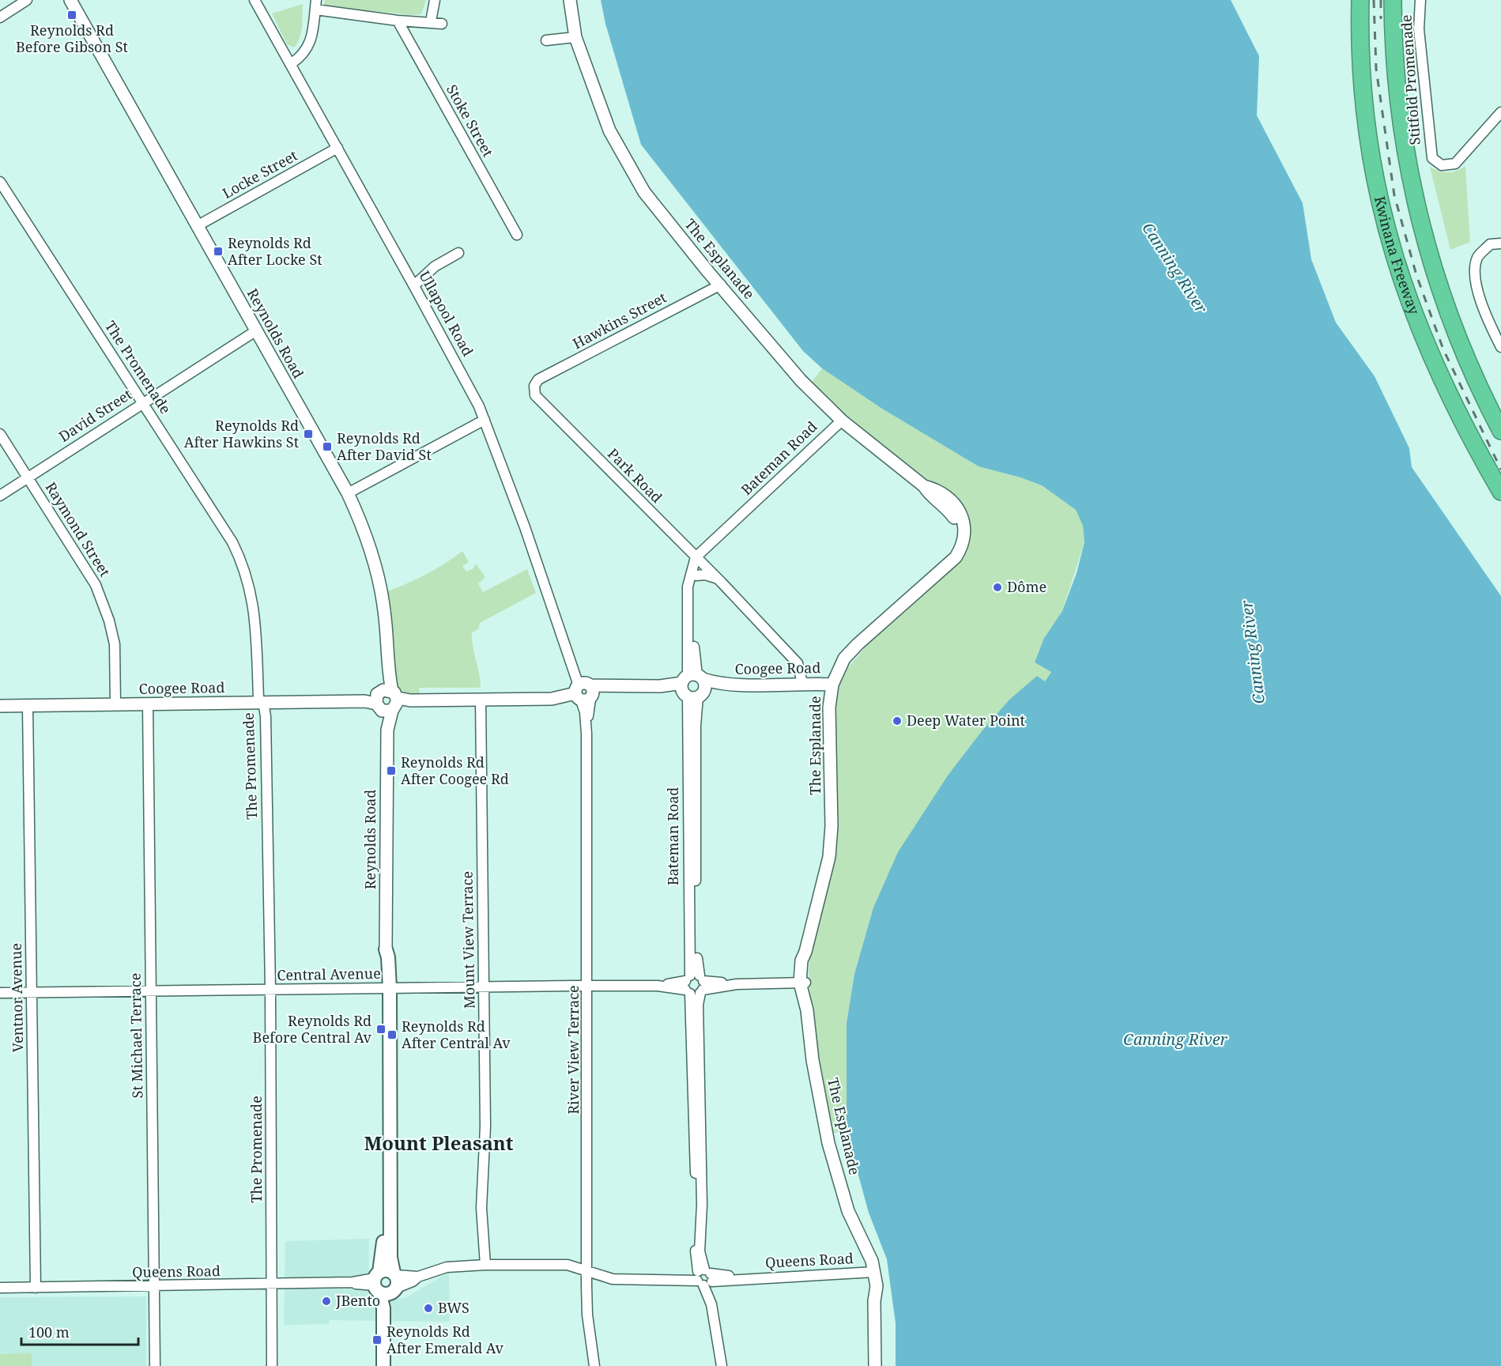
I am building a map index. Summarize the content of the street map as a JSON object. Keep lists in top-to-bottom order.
{
  "streets": {
    "highway": ["Kwinana Freeway"],
    "main road": ["Reynolds Road"],
    "street": [
      "Stitfold Promenade",
      "Stoke Street",
      "Locke Street",
      "The Esplanade",
      "Ullapool Road",
      "Hawkins Street",
      "The Promenade",
      "David Street",
      "Bateman Road",
      "Park Road",
      "Raymond Street",
      "Coogee Road",
      "Mount View Terrace",
      "Central Avenue",
      "Ventnor Avenue",
      "St Michael Terrace",
      "River View Terrace",
      "Queens Road"
    ]
  },
  "crossings": [
    ["Locke Street", "Ullapool Road"],
    ["Locke Street", "Reynolds Road"],
    ["The Esplanade", "Hawkins Street"],
    ["The Esplanade", "Bateman Road"],
    ["The Esplanade", "Coogee Road"],
    ["The Esplanade", "Central Avenue"],
    ["The Esplanade", "Queens Road"],
    ["Ullapool Road", "Coogee Road"],
    ["Ullapool Road", "River View Terrace"],
    ["Hawkins Street", "Park Road"],
    ["Reynolds Road", "David Street"],
    ["Reynolds Road", "Coogee Road"],
    ["Reynolds Road", "Central Avenue"],
    ["Reynolds Road", "Queens Road"],
    ["The Promenade", "David Street"],
    ["The Promenade", "Coogee Road"],
    ["The Promenade", "Central Avenue"],
    ["The Promenade", "Queens Road"],
    ["David Street", "Raymond Street"],
    ["Bateman Road", "Park Road"],
    ["Bateman Road", "Coogee Road"],
    ["Bateman Road", "Central Avenue"],
    ["Bateman Road", "Queens Road"],
    ["Park Road", "Coogee Road"],
    ["Raymond Street", "Coogee Road"],
    ["Coogee Road", "Mount View Terrace"],
    ["Coogee Road", "Ventnor Avenue"],
    ["Coogee Road", "St Michael Terrace"],
    ["Coogee Road", "River View Terrace"],
    ["Mount View Terrace", "Central Avenue"],
    ["Mount View Terrace", "Queens Road"],
    ["Central Avenue", "Ventnor Avenue"],
    ["Central Avenue", "St Michael Terrace"],
    ["Central Avenue", "River View Terrace"],
    ["Ventnor Avenue", "Queens Road"],
    ["St Michael Terrace", "Queens Road"],
    ["River View Terrace", "Queens Road"]
  ],
  "districts": ["Mount Pleasant"],
  "water": ["Canning River"],
  "places": {
    "transit": [
      "Reynolds Rd Before Gibson St",
      "Reynolds Rd After Locke St",
      "Reynolds Rd After Hawkins St",
      "Reynolds Rd After David St",
      "Reynolds Rd After Coogee Rd",
      "Reynolds Rd Before Central Av",
      "Reynolds Rd After Central Av",
      "Reynolds Rd After Emerald Av"
    ],
    "other": [
      "Dôme",
      "Deep Water Point",
      "JBento",
      "BWS"
    ]
  },
  "scale_bar": "100 m"
}
